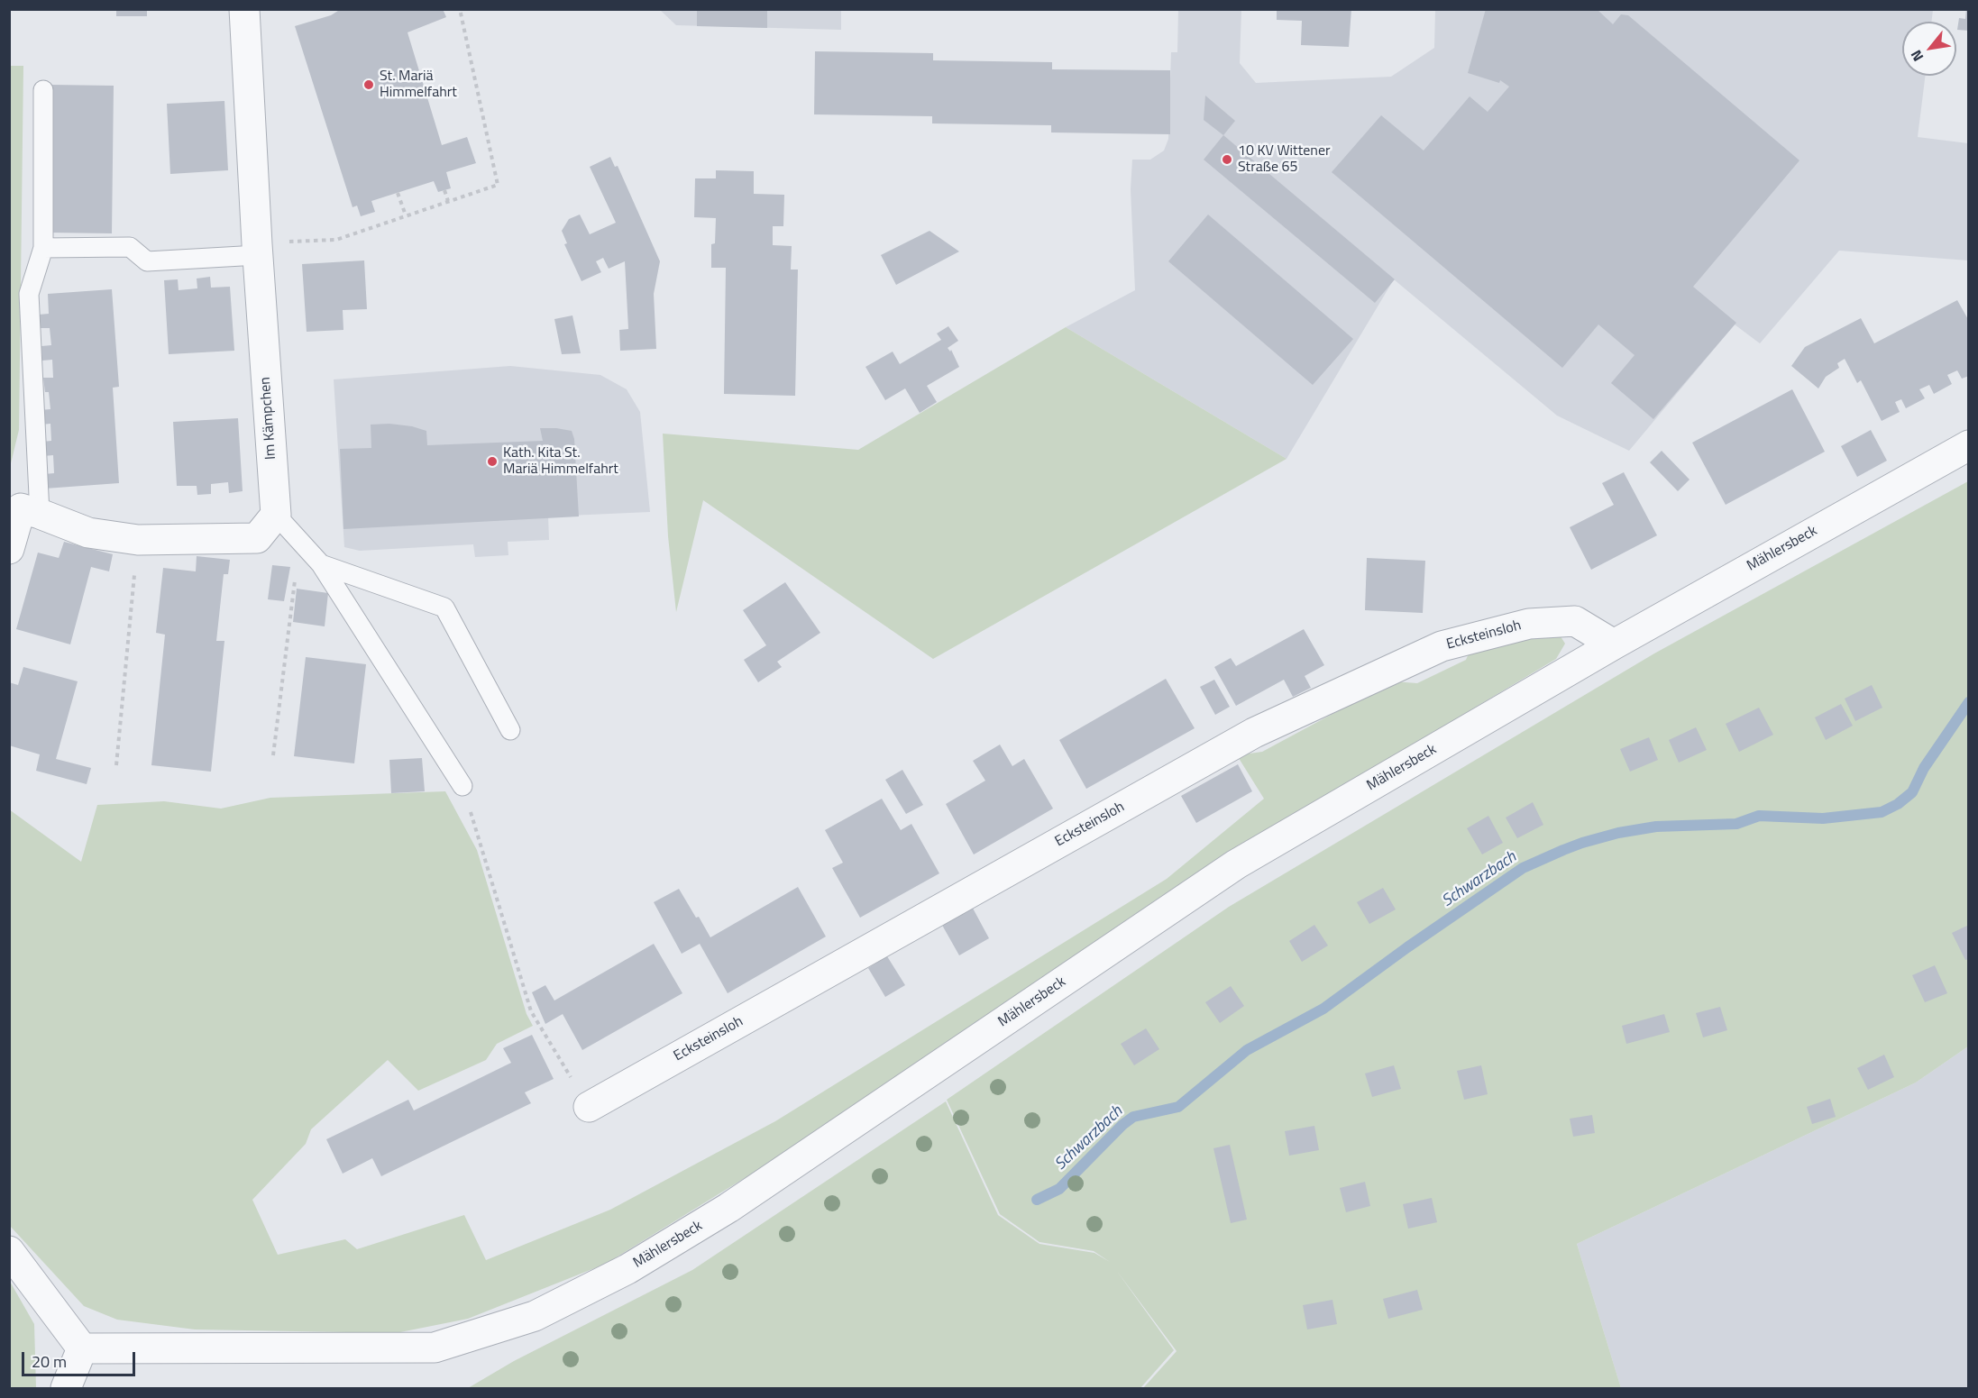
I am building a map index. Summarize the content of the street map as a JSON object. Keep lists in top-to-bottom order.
{
  "streets": {
    "street": ["Im Kämpchen", "Mählersbeck", "Ecksteinsloh"]
  },
  "crossings": [
    ["Mählersbeck", "Ecksteinsloh"]
  ],
  "water": ["Schwarzbach"],
  "places": ["St. Mariä Himmelfahrt", "10 KV Wittener Straße 65", "Kath. Kita St. Mariä Himmelfahrt"],
  "scale_bar": "20 m",
  "north": "bottom left"
}
